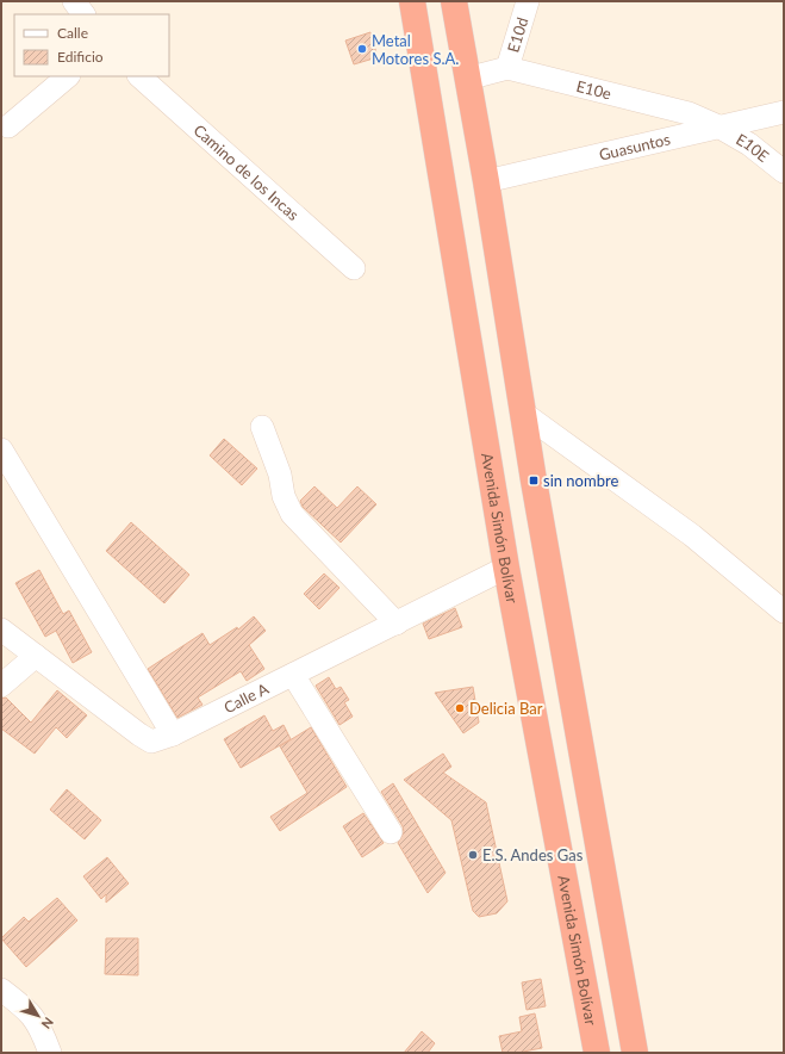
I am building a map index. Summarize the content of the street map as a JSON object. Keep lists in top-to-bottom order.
{
  "streets": {
    "highway": ["Avenida Simón Bolívar"],
    "street": [
      "E10d",
      "E10e",
      "Guasuntos",
      "E10E",
      "Camino de los Incas",
      "Calle A"
    ]
  },
  "crossings": [
    ["E10d", "E10e"],
    ["E10e", "Guasuntos"],
    ["E10e", "E10E"],
    ["Guasuntos", "E10E"],
    ["Avenida Simón Bolívar", "Calle A"]
  ],
  "places": {
    "other": ["Metal Motores S.A.", "Delicia Bar", "E.S. Andes Gas"],
    "transit": ["sin nombre"]
  },
  "legend": ["Calle", "Edificio"],
  "north": "bottom right"
}
